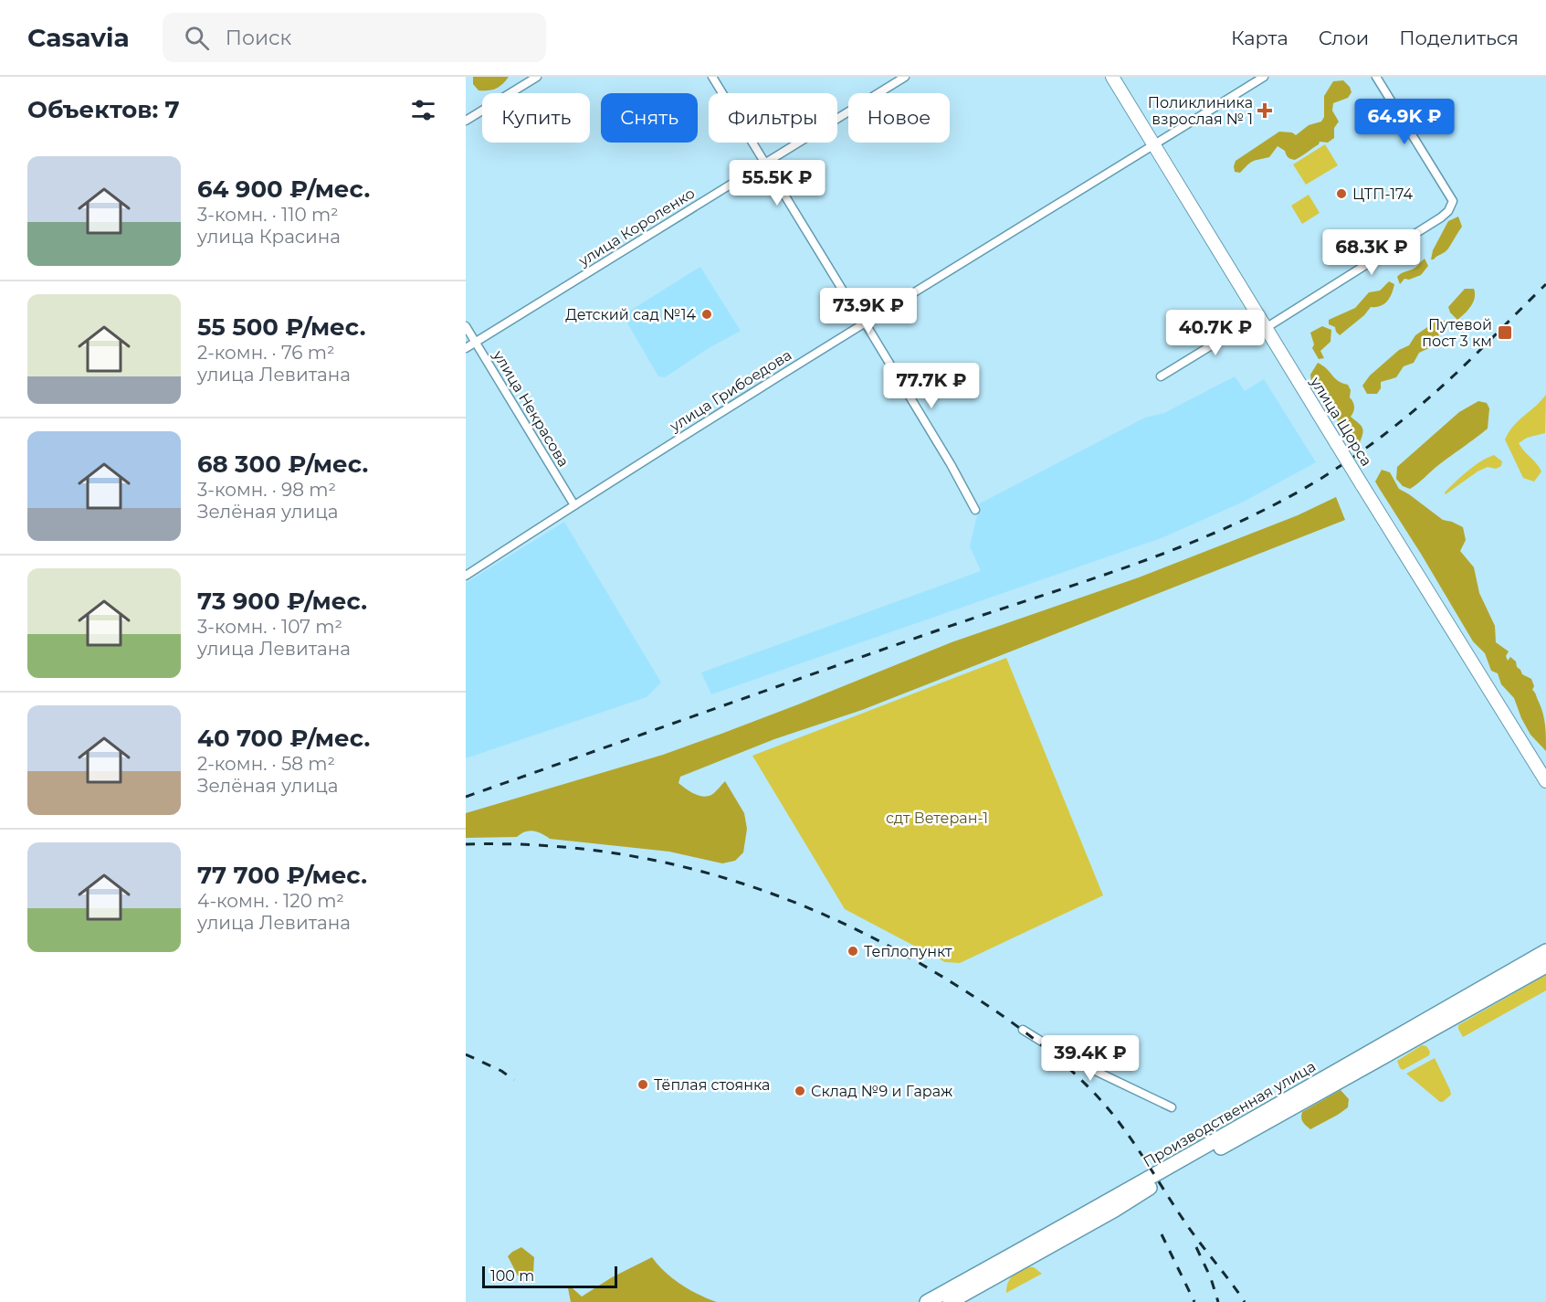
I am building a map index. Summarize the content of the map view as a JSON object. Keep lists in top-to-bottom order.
{
  "streets": {
    "highway": ["Производственная улица"],
    "main road": ["улица Щорса"],
    "street": ["улица Короленко", "улица Грибоедова", "улица Некрасова"]
  },
  "crossings": [
    ["улица Короленко", "улица Некрасова"],
    ["улица Грибоедова", "улица Некрасова"],
    ["улица Грибоедова", "улица Щорса"]
  ],
  "parks": ["сдт Ветеран-1"],
  "places": {
    "health": ["Поликлиника взрослая № 1"],
    "other": [
      "ЦТП-174",
      "Детский сад №14",
      "Теплопункт",
      "Тёплая стоянка",
      "Склад №9 и Гараж"
    ],
    "transit": ["Путевой пост 3 км"]
  },
  "scale_bar": "100 m",
  "page": {
    "header": "Casavia",
    "search": "Поиск",
    "nav": ["Карта", "Слои", "Поделиться"],
    "heading": "Объектов: 7",
    "chip": [
      "Купить",
      "Снять",
      "Фильтры",
      "Новое"
    ],
    "price": [
      "64.9K ₽",
      "55.5K ₽",
      "68.3K ₽",
      "73.9K ₽",
      "40.7K ₽",
      "77.7K ₽",
      "39.4K ₽"
    ],
    "list": [
      {
        "name": "64 900 ₽/мес.",
        "note": "3-комн. · 110 m² · улица Красина"
      },
      {
        "name": "55 500 ₽/мес.",
        "note": "2-комн. · 76 m² · улица Левитана"
      },
      {
        "name": "68 300 ₽/мес.",
        "note": "3-комн. · 98 m² · Зелёная улица"
      },
      {
        "name": "73 900 ₽/мес.",
        "note": "3-комн. · 107 m² · улица Левитана"
      },
      {
        "name": "40 700 ₽/мес.",
        "note": "2-комн. · 58 m² · Зелёная улица"
      },
      {
        "name": "77 700 ₽/мес.",
        "note": "4-комн. · 120 m² · улица Левитана"
      }
    ],
    "scale": "100 m"
  }
}
